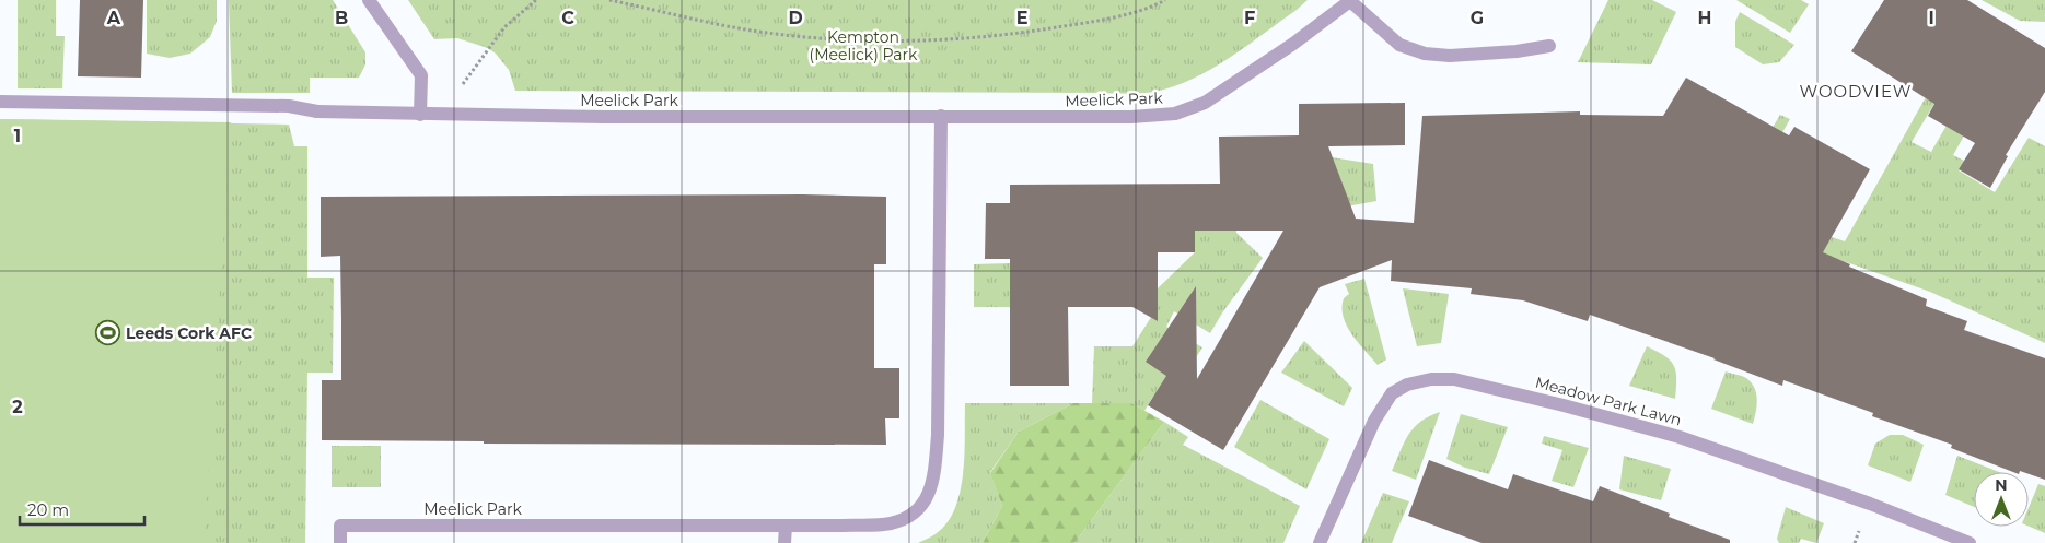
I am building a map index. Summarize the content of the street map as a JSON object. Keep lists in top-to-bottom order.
{
  "streets": {
    "street": ["Meelick Park", "Meadow Park Lawn"]
  },
  "districts": ["WOODVIEW"],
  "parks": ["Kempton (Meelick) Park"],
  "places": {
    "sports": ["Leeds Cork AFC"]
  },
  "scale_bar": "20 m",
  "north": "top",
  "grid": {
    "columns": [
      "A",
      "B",
      "C",
      "D",
      "E",
      "F",
      "G",
      "H",
      "I"
    ],
    "rows": ["1", "2"]
  }
}
